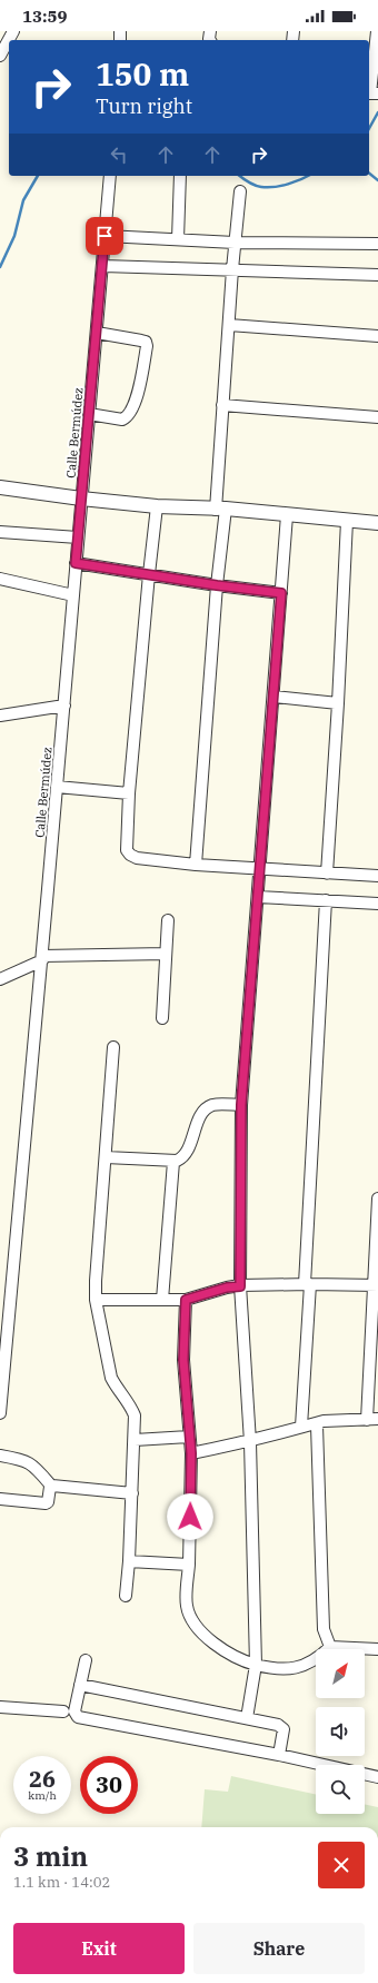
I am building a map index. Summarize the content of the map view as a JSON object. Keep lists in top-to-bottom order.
{
  "streets": {
    "street": ["Calle Bermúdez"]
  },
  "north": "top right",
  "page": {
    "status": "13:59",
    "turn": ["150 m", "Turn right"],
    "speed": "26 km/h",
    "limit": "30",
    "heading": ["3 min", "1.1 km · 14:02"],
    "buttons": ["Exit", "Share"]
  }
}
